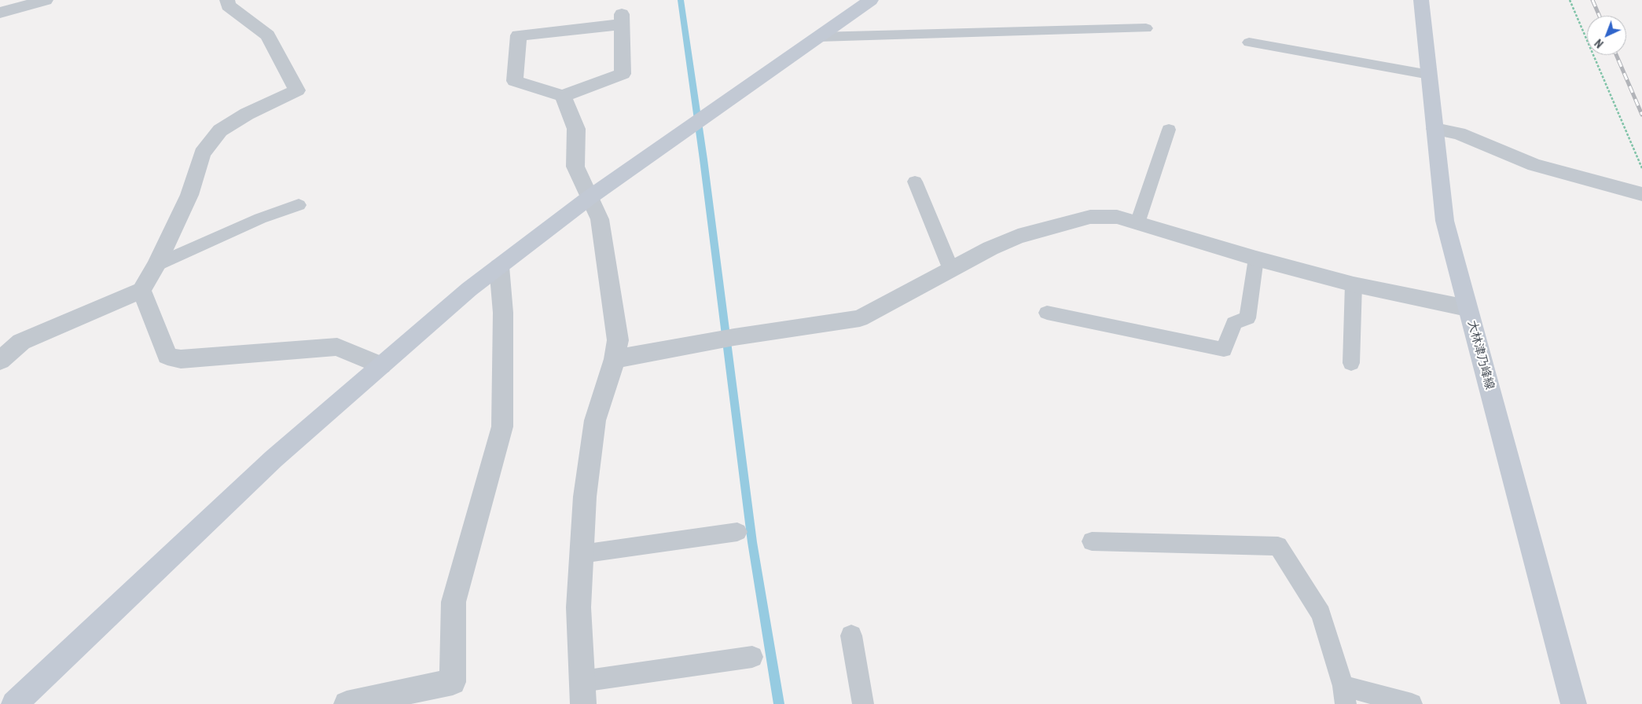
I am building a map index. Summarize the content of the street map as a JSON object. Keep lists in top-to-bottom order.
{
  "streets": {
    "street": ["大林津乃峰線"]
  },
  "north": "bottom left"
}
